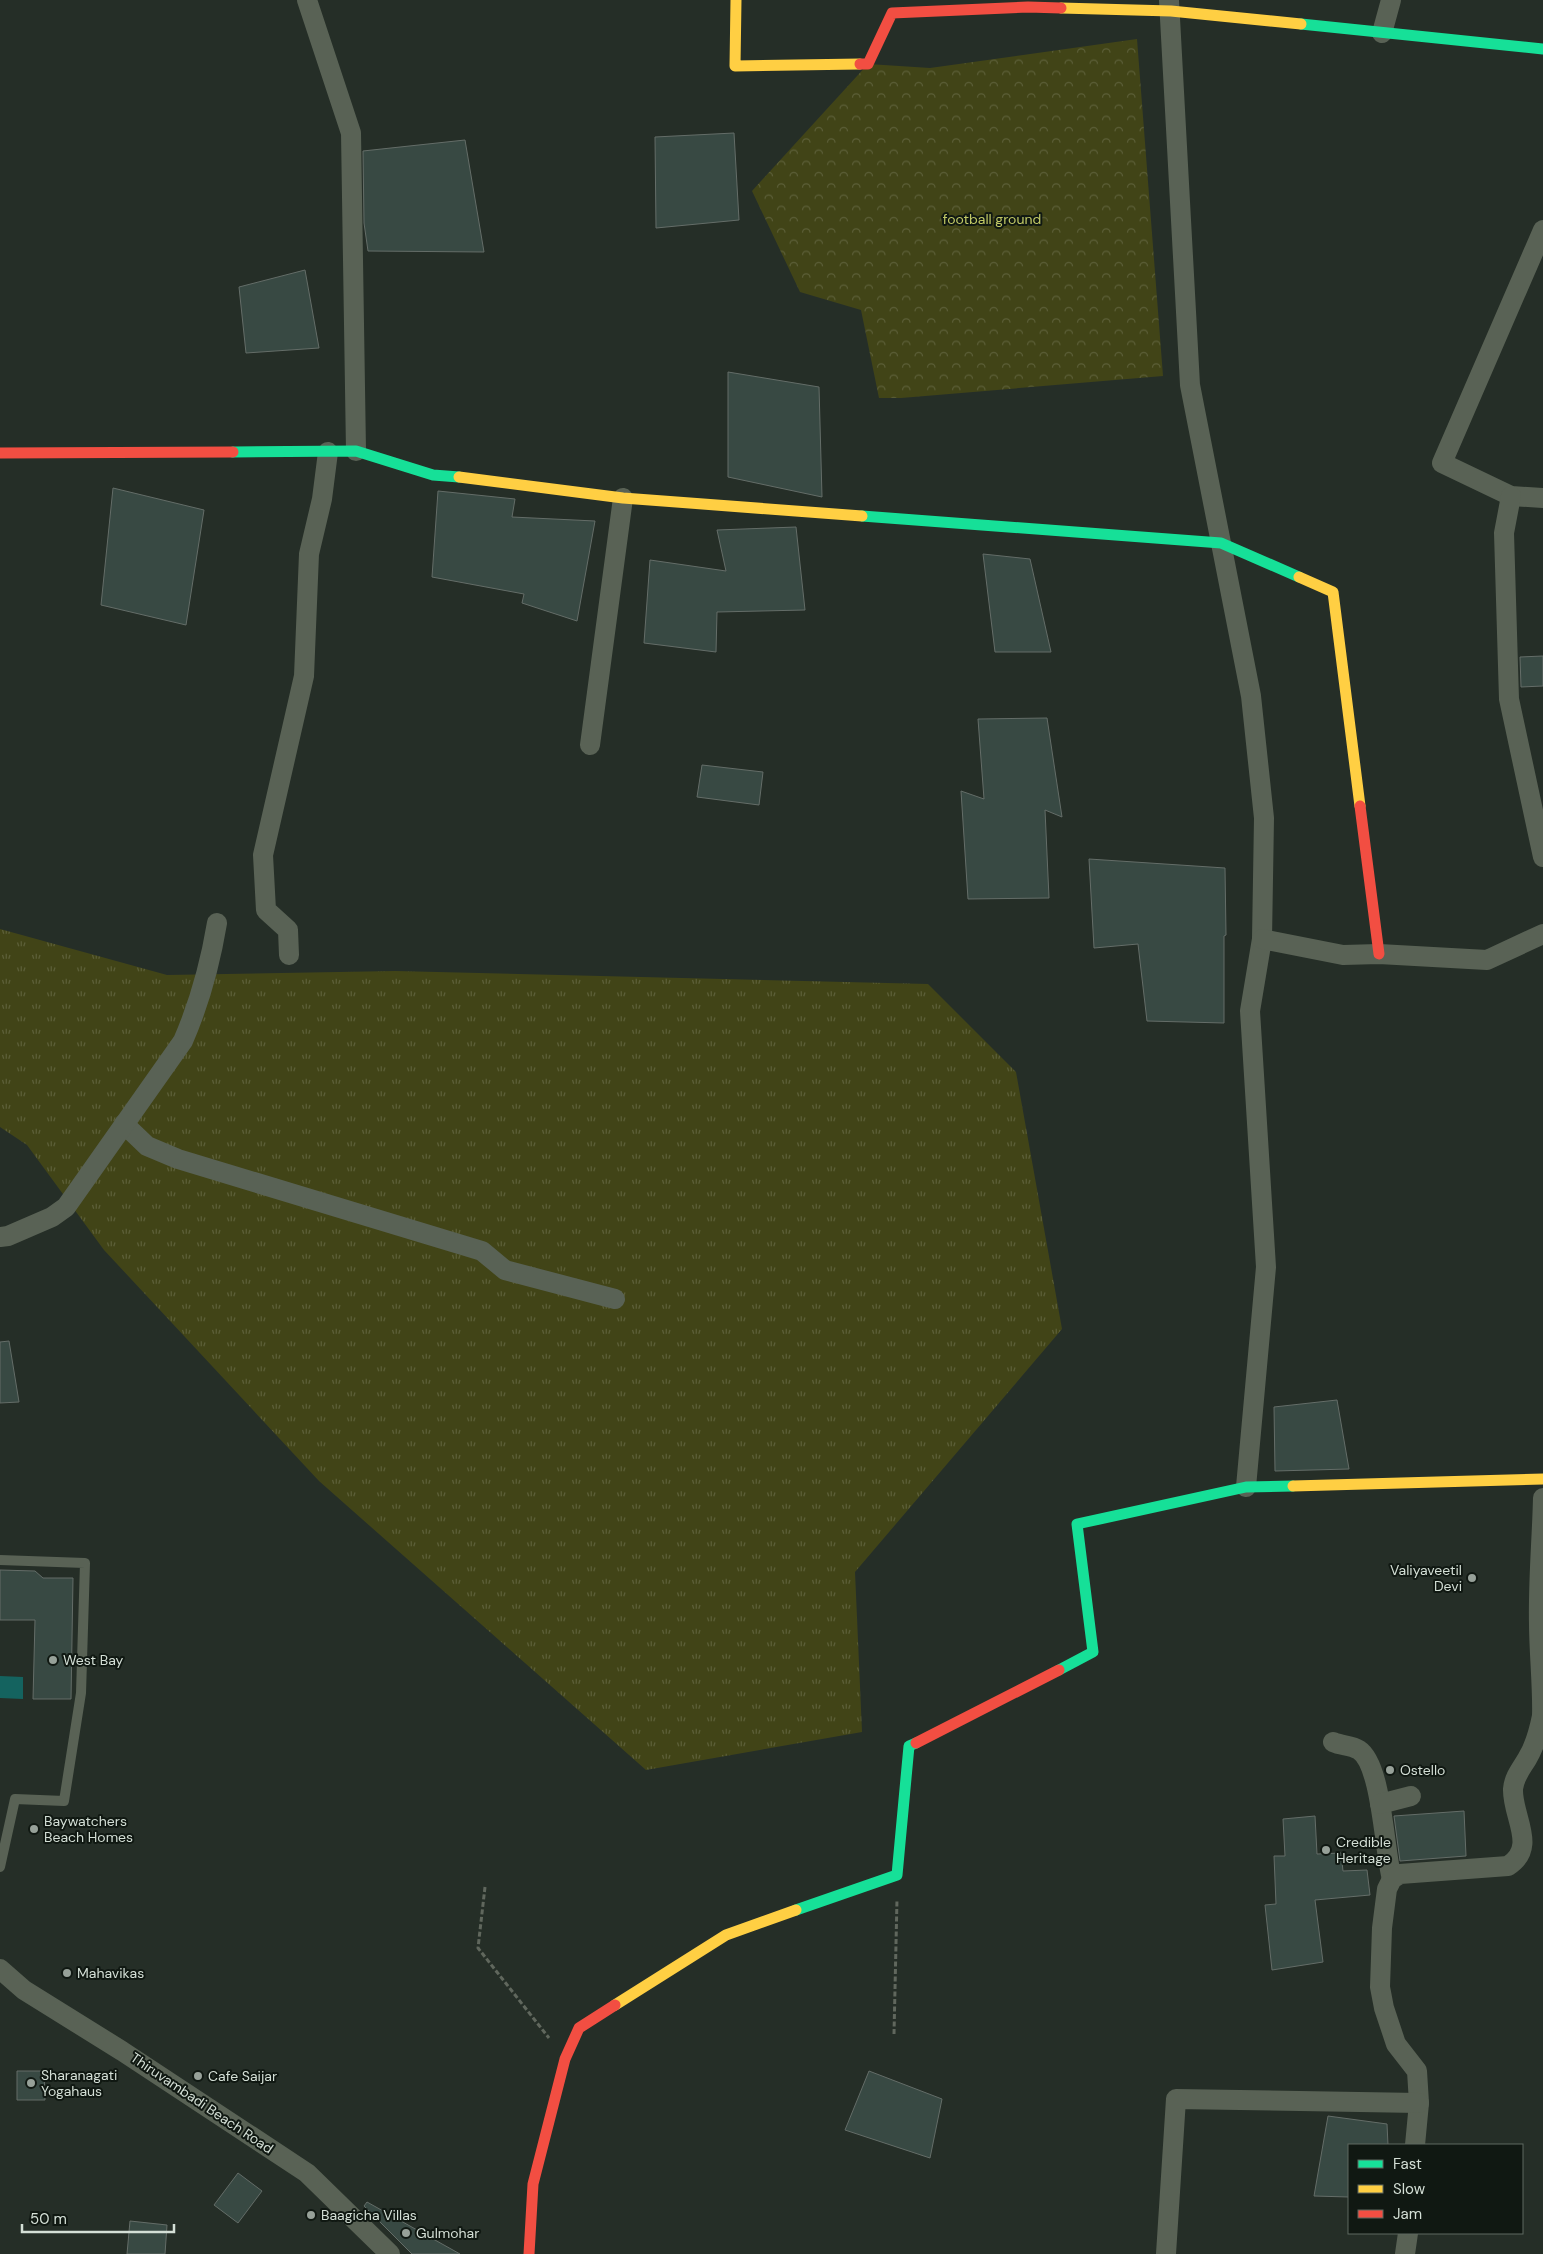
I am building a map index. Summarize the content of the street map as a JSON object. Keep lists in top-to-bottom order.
{
  "streets": {
    "street": ["Thiruvambadi Beach Road"]
  },
  "parks": ["football ground"],
  "places": [
    "Valiyaveetil Devi",
    "West Bay",
    "Ostello",
    "Baywatchers Beach Homes",
    "Credible Heritage",
    "Mahavikas",
    "Cafe Saijar",
    "Sharanagati Yogahaus",
    "Baagicha Villas",
    "Gulmohar"
  ],
  "legend": ["Fast", "Slow", "Jam"],
  "scale_bar": "50 m"
}
